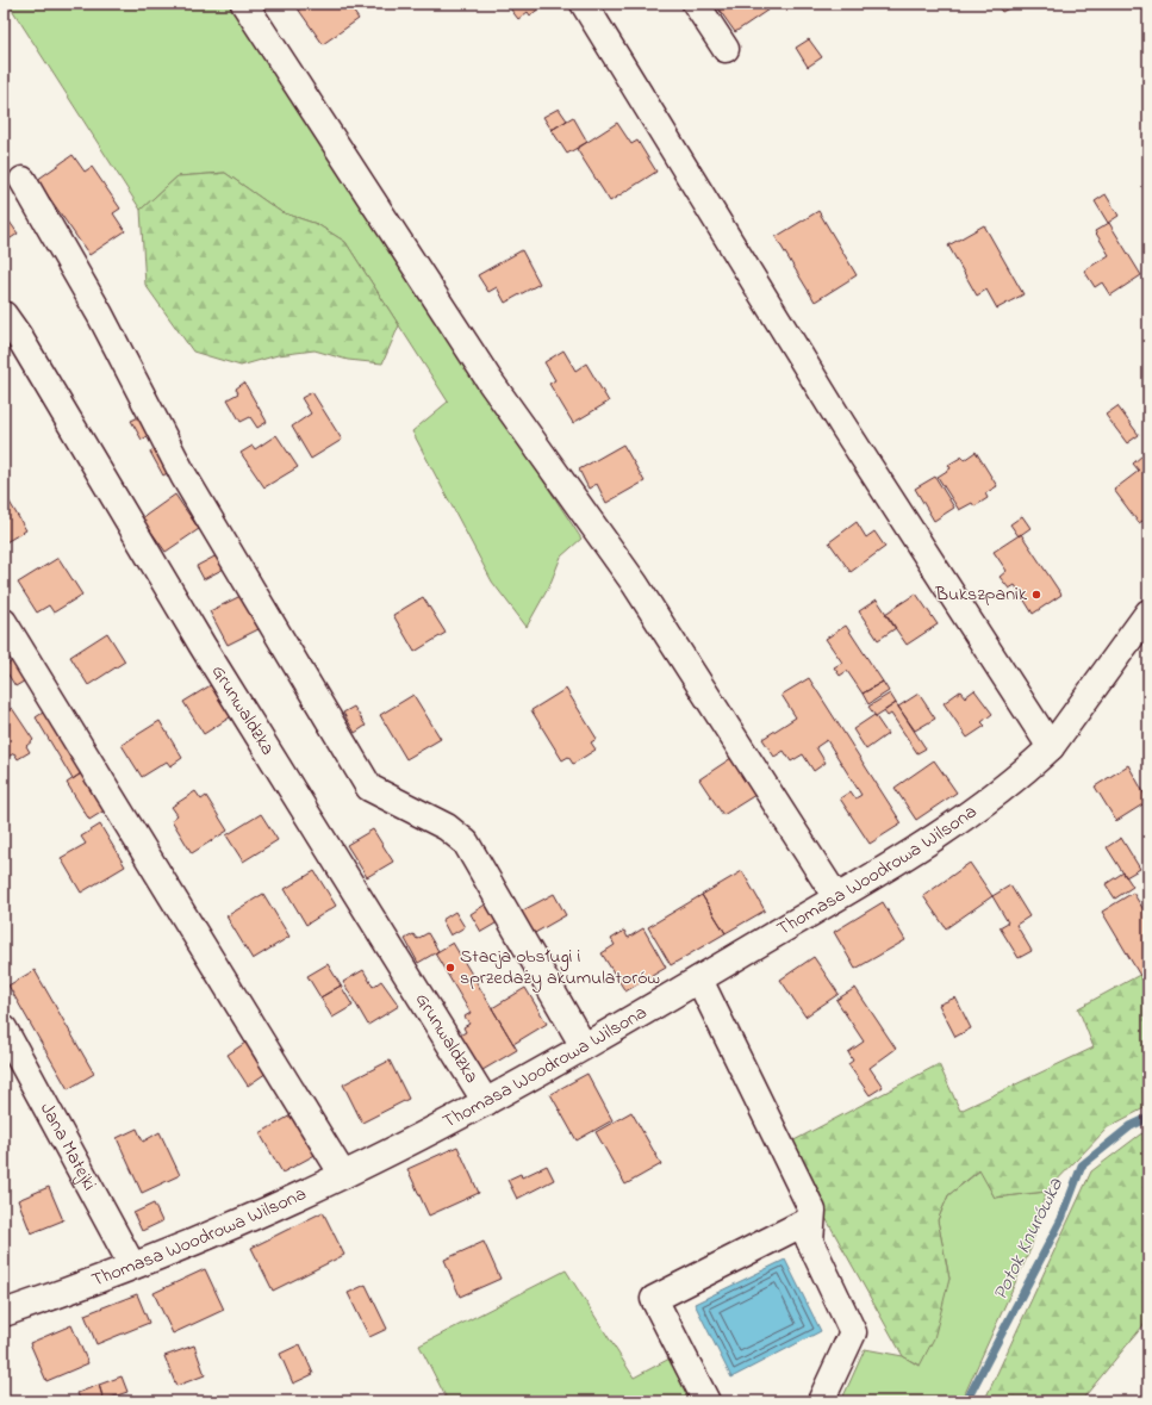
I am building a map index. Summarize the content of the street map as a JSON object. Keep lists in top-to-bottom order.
{
  "streets": {
    "street": ["Grunwaldzka", "Thomasa Woodrowa Wilsona", "Jana Matejki"]
  },
  "crossings": [
    ["Grunwaldzka", "Thomasa Woodrowa Wilsona"],
    ["Thomasa Woodrowa Wilsona", "Jana Matejki"]
  ],
  "water": ["Potok Knurówka"],
  "places": ["Bukszpanik", "Stacja obsługi i sprzedaży akumulatorów"]
}
